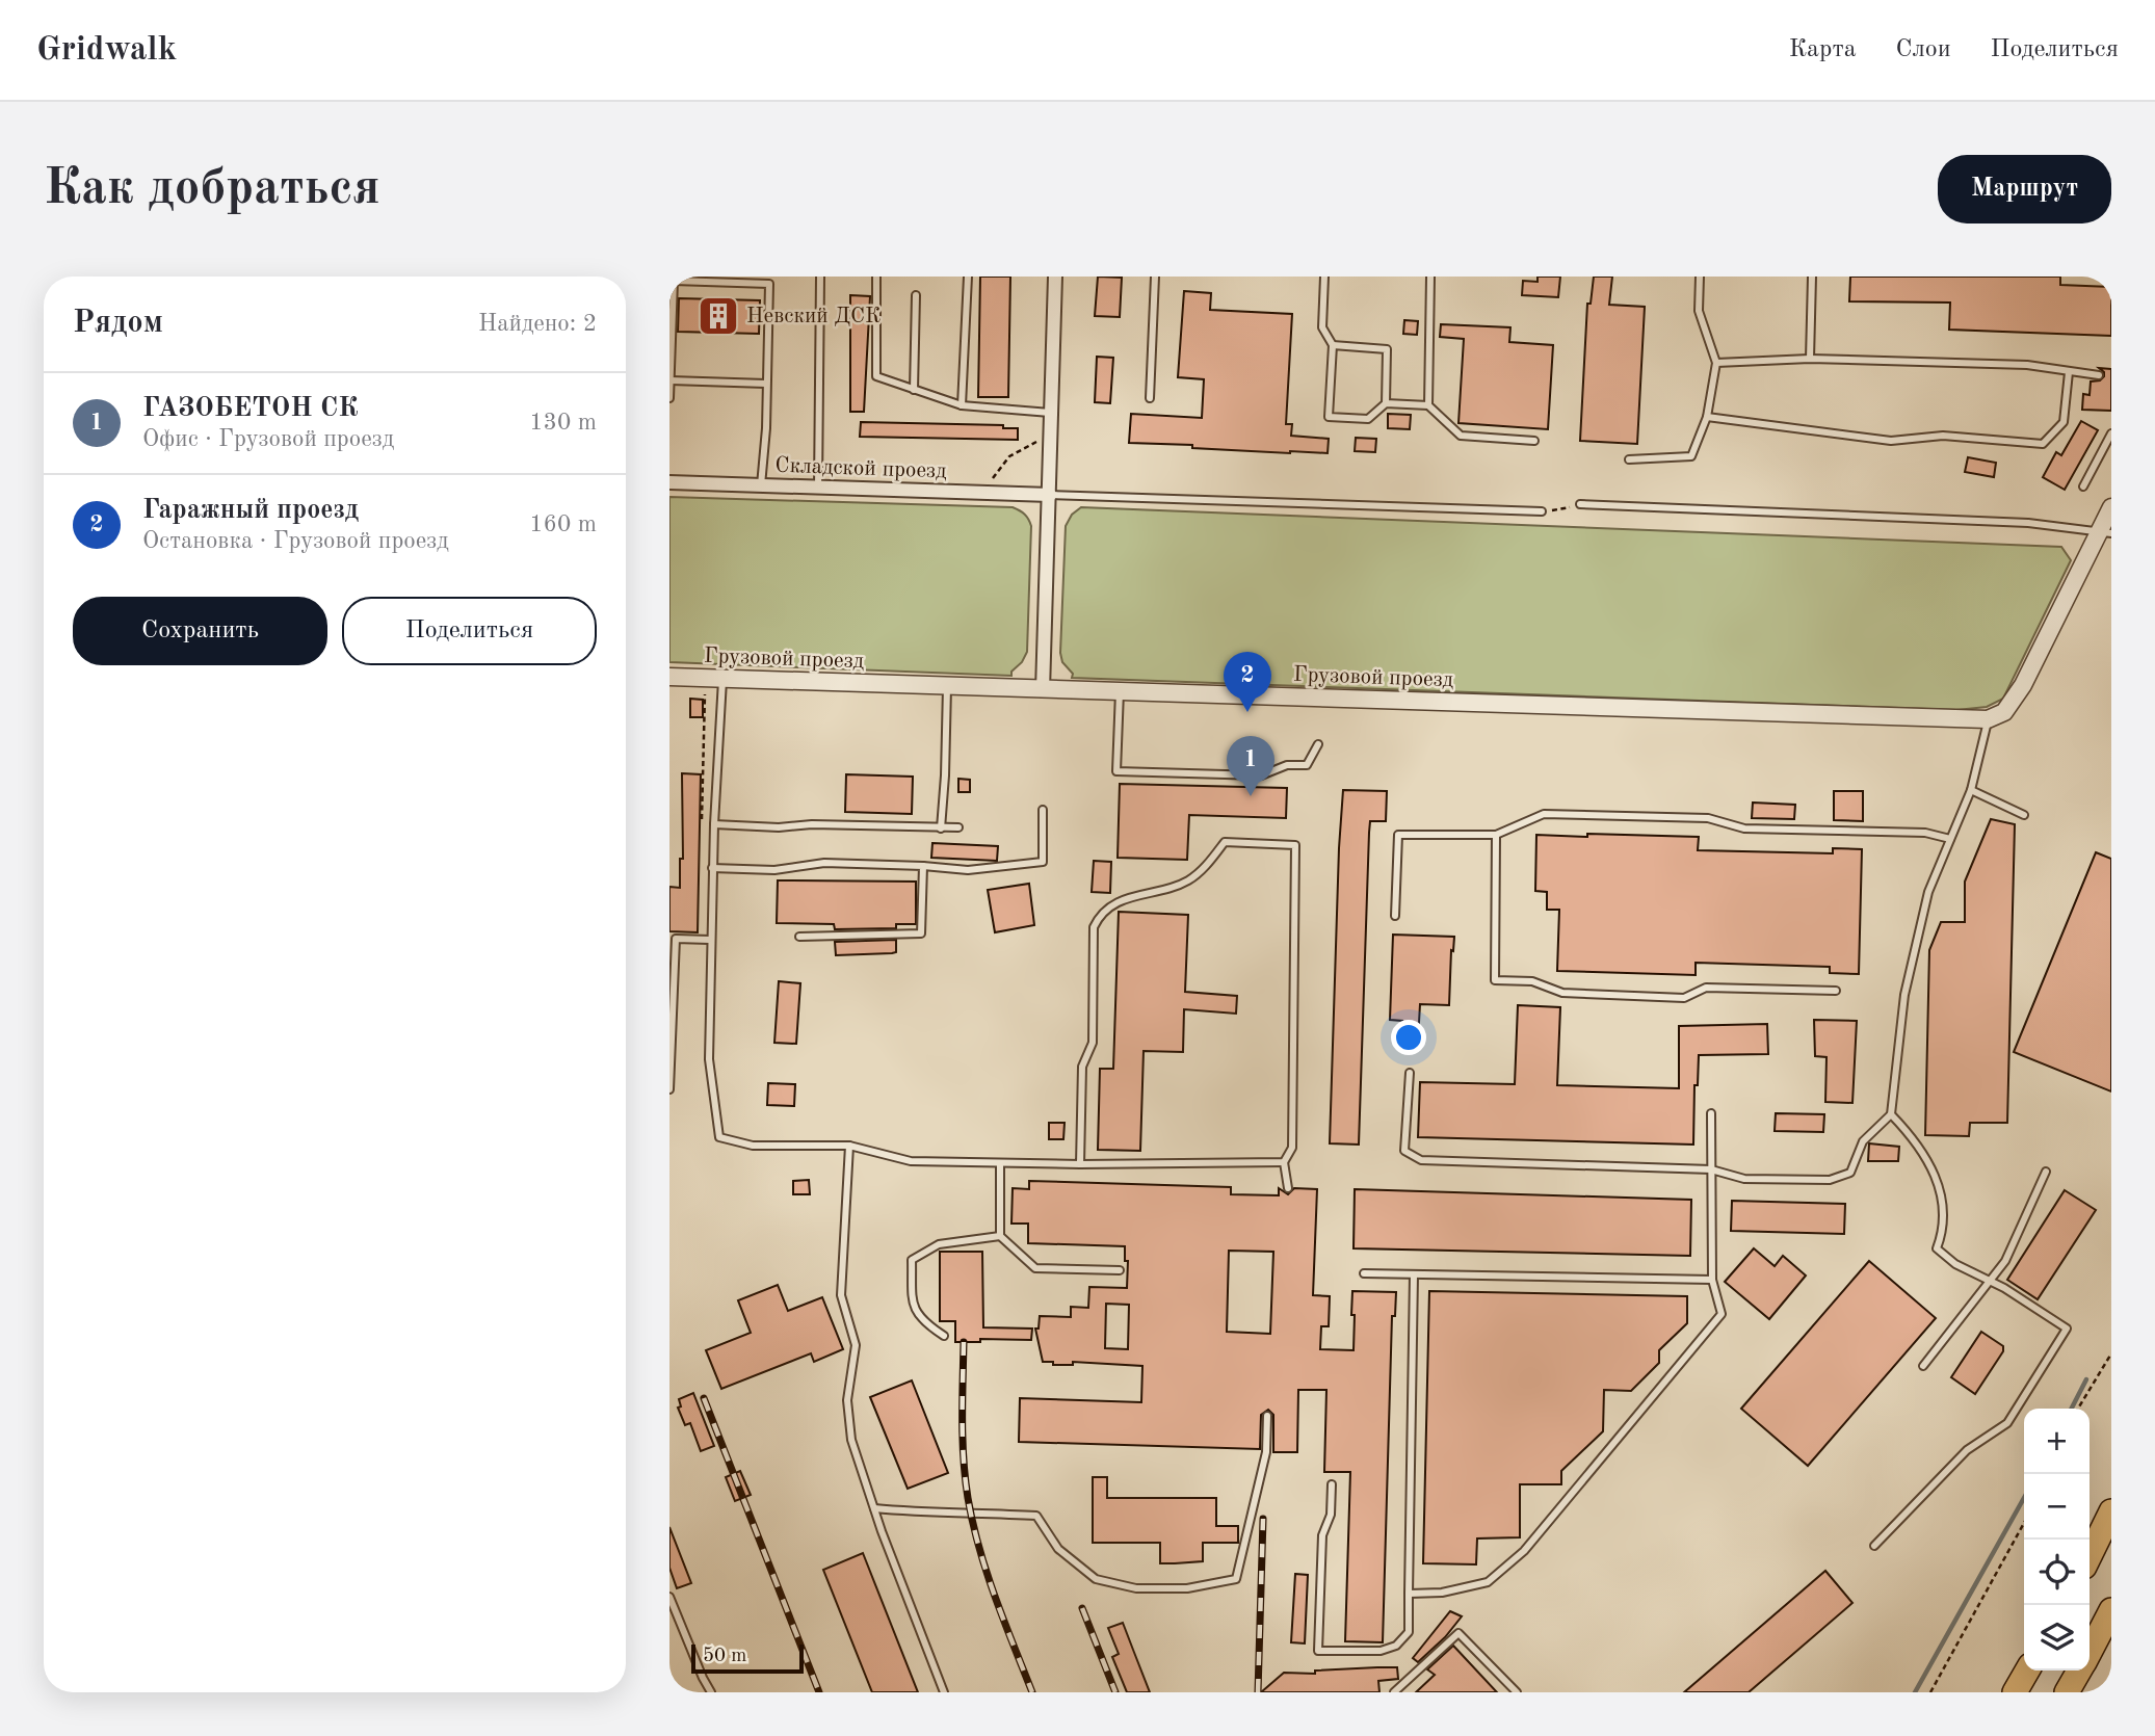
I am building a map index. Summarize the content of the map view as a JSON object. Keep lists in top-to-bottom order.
{
  "streets": {
    "street": ["Складской проезд", "Грузовой проезд"]
  },
  "places": {
    "building": ["Невский ДСК"]
  },
  "scale_bar": "50 m",
  "page": {
    "header": "Gridwalk",
    "nav": ["Карта", "Слои", "Поделиться"],
    "buttons": [
      "Маршрут",
      ["Сохранить", "Поделиться"]
    ],
    "title": "Как добраться",
    "heading": ["Рядом", "Найдено: 2"],
    "list": [
      {
        "mark": "1",
        "name": "ГАЗОБЕТОН СК",
        "note": "Офис · Грузовой проезд",
        "value": "130 m"
      },
      {
        "mark": "2",
        "name": "Гаражный проезд",
        "note": "Остановка · Грузовой проезд",
        "value": "160 m"
      }
    ],
    "pins": ["2", "1"],
    "map_buttons": ["+", "−"],
    "scale": "50 m"
  }
}
